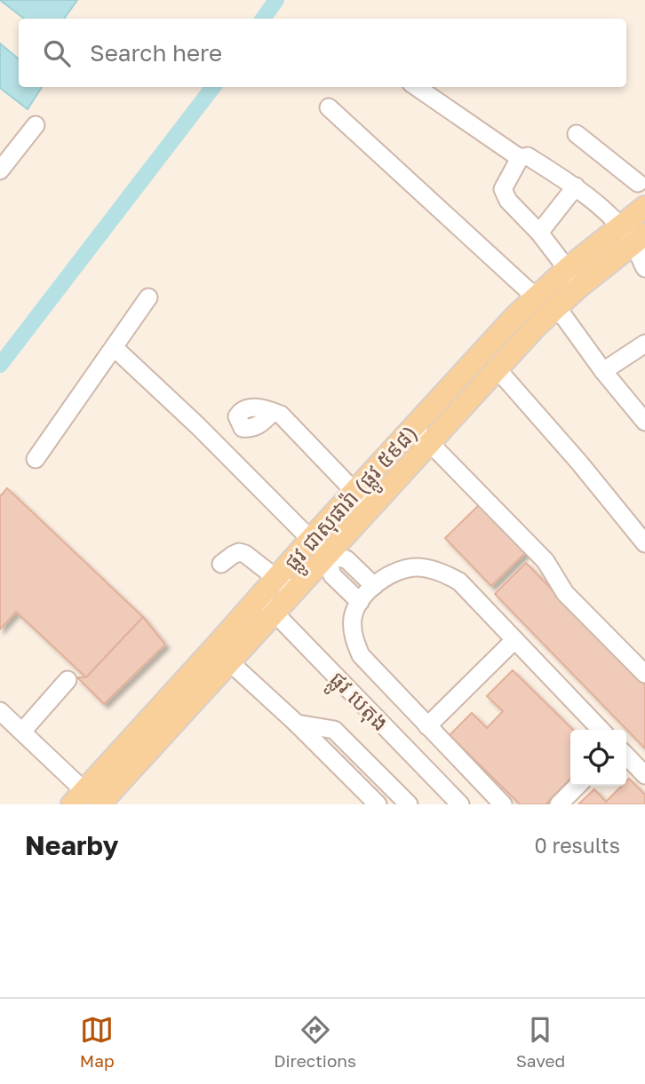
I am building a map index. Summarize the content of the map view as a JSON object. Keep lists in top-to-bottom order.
{
  "streets": {
    "main road": ["ផ្លូវ ជាសុផារ៉ា (ផ្លូវ ៥៩៨)"],
    "street": ["ផ្លូវ បេតុង"]
  },
  "crossings": [
    ["ផ្លូវ ជាសុផារ៉ា (ផ្លូវ ៥៩៨)", "ផ្លូវ បេតុង"]
  ],
  "page": {
    "search": "Search here",
    "heading": ["Nearby", "0 results"],
    "nav": ["Map", "Directions", "Saved"]
  }
}
